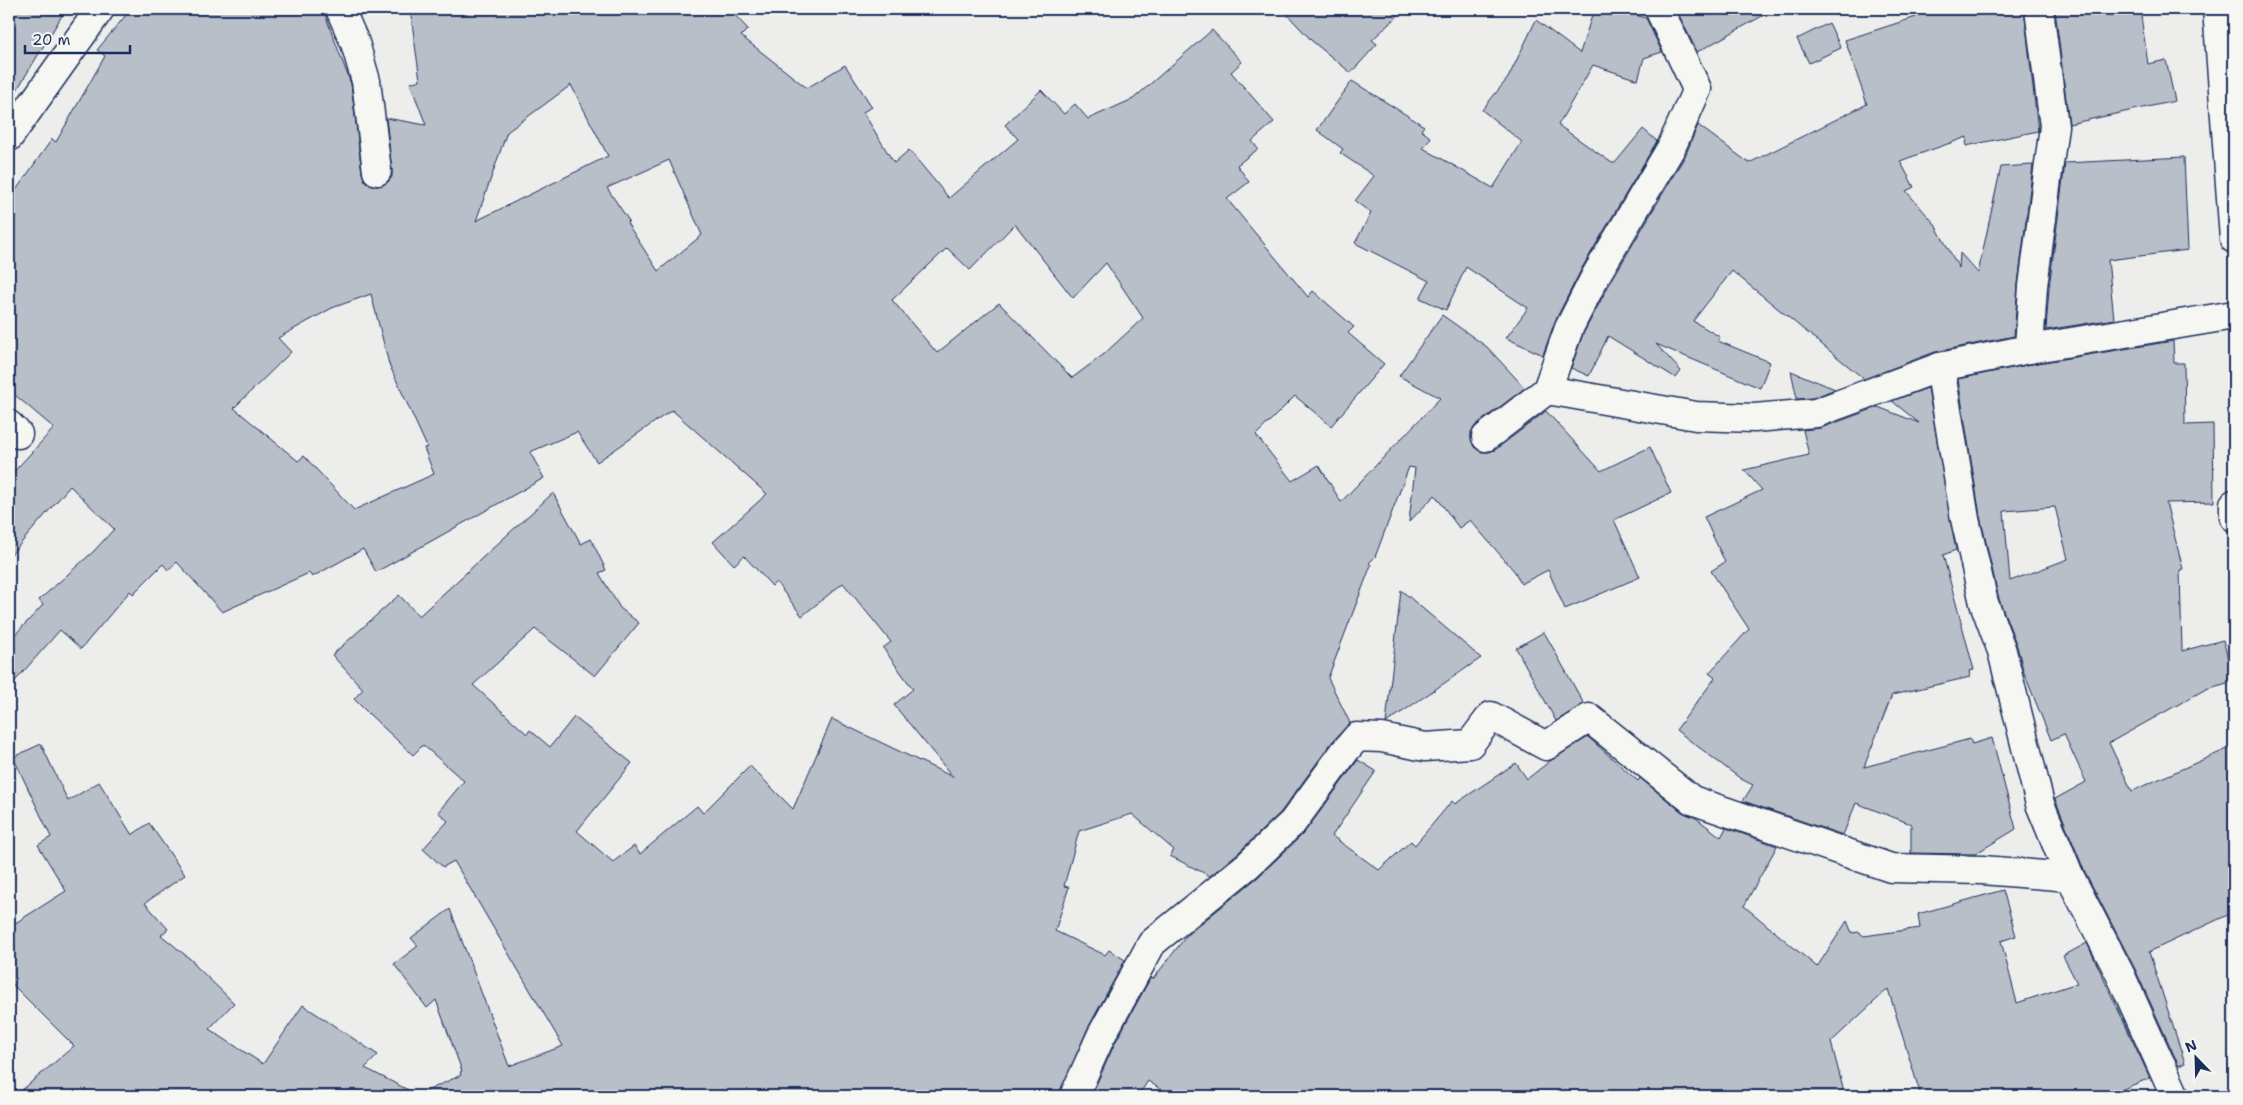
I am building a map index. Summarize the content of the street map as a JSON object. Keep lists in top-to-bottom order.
{
  "scale_bar": "20 m",
  "north": "top left"
}
